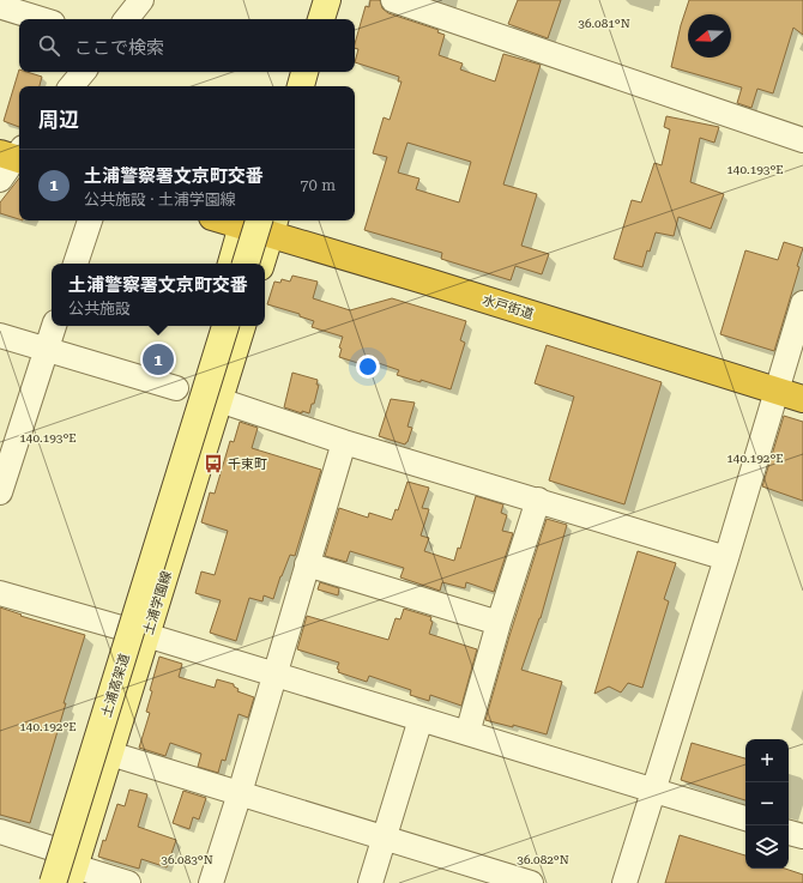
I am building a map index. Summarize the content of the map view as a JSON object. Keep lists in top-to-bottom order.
{
  "streets": {
    "highway": ["水戸街道"],
    "main road": ["土浦学園線", "土浦高架道"]
  },
  "places": {
    "bus stop": ["千束町"]
  },
  "north": "left",
  "page": {
    "search": "ここで検索",
    "heading": "周辺",
    "list": [
      {
        "mark": "1",
        "name": "土浦警察署文京町交番",
        "note": "公共施設 · 土浦学園線",
        "value": "70 m"
      }
    ],
    "popup": ["土浦警察署文京町交番", "公共施設"],
    "pins": "1",
    "map_buttons": ["+", "−"]
  },
  "coordinates": [
    "36.081°N",
    "140.193°E",
    "140.192°E",
    "36.083°N",
    "36.082°N"
  ]
}
